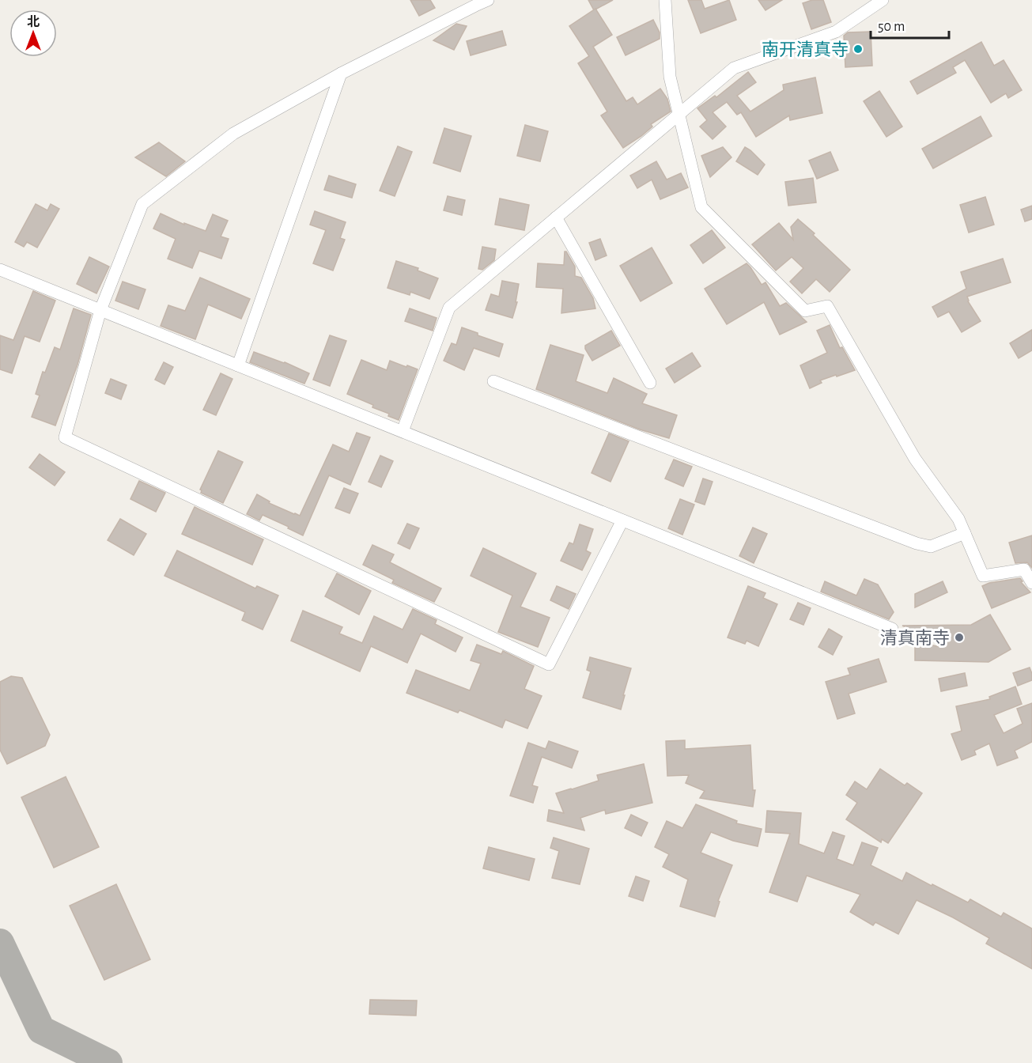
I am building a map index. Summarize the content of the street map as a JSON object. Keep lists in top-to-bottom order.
{
  "places": ["南开清真寺", "清真南寺"],
  "scale_bar": "50 m",
  "north": "top"
}
